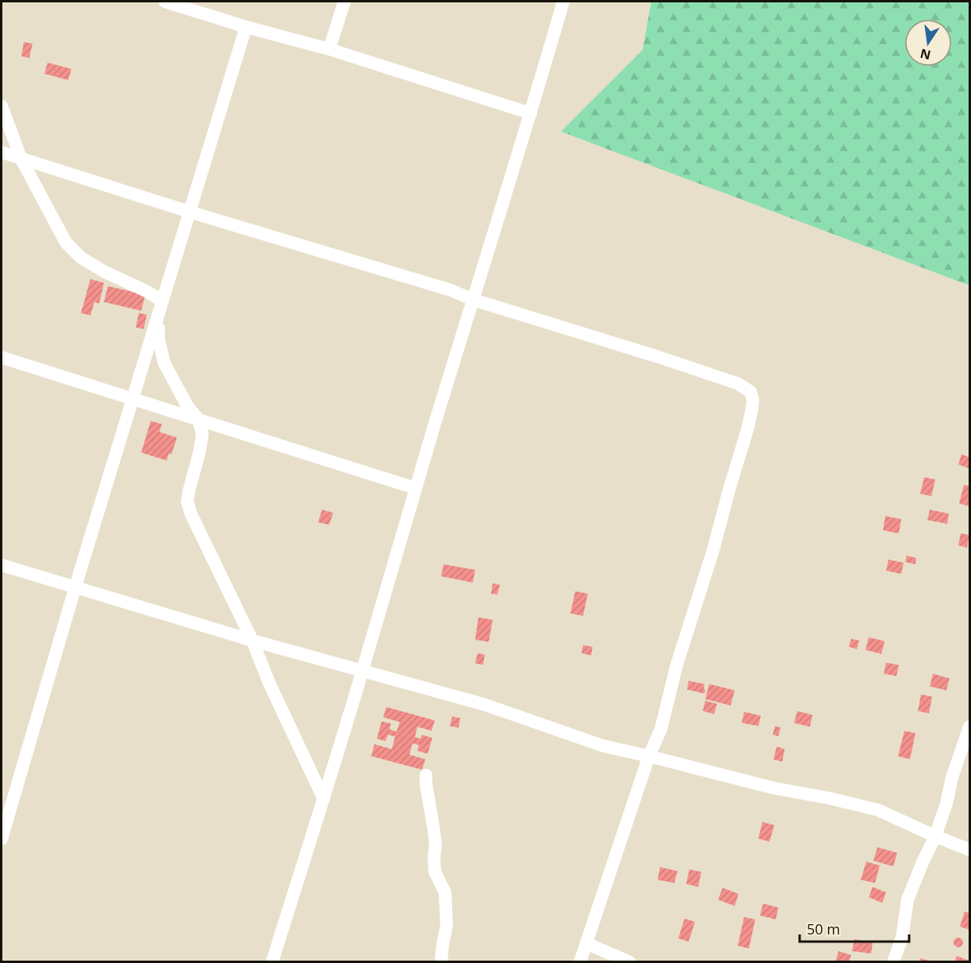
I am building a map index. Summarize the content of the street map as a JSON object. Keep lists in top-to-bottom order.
{
  "scale_bar": "50 m",
  "north": "bottom"
}
